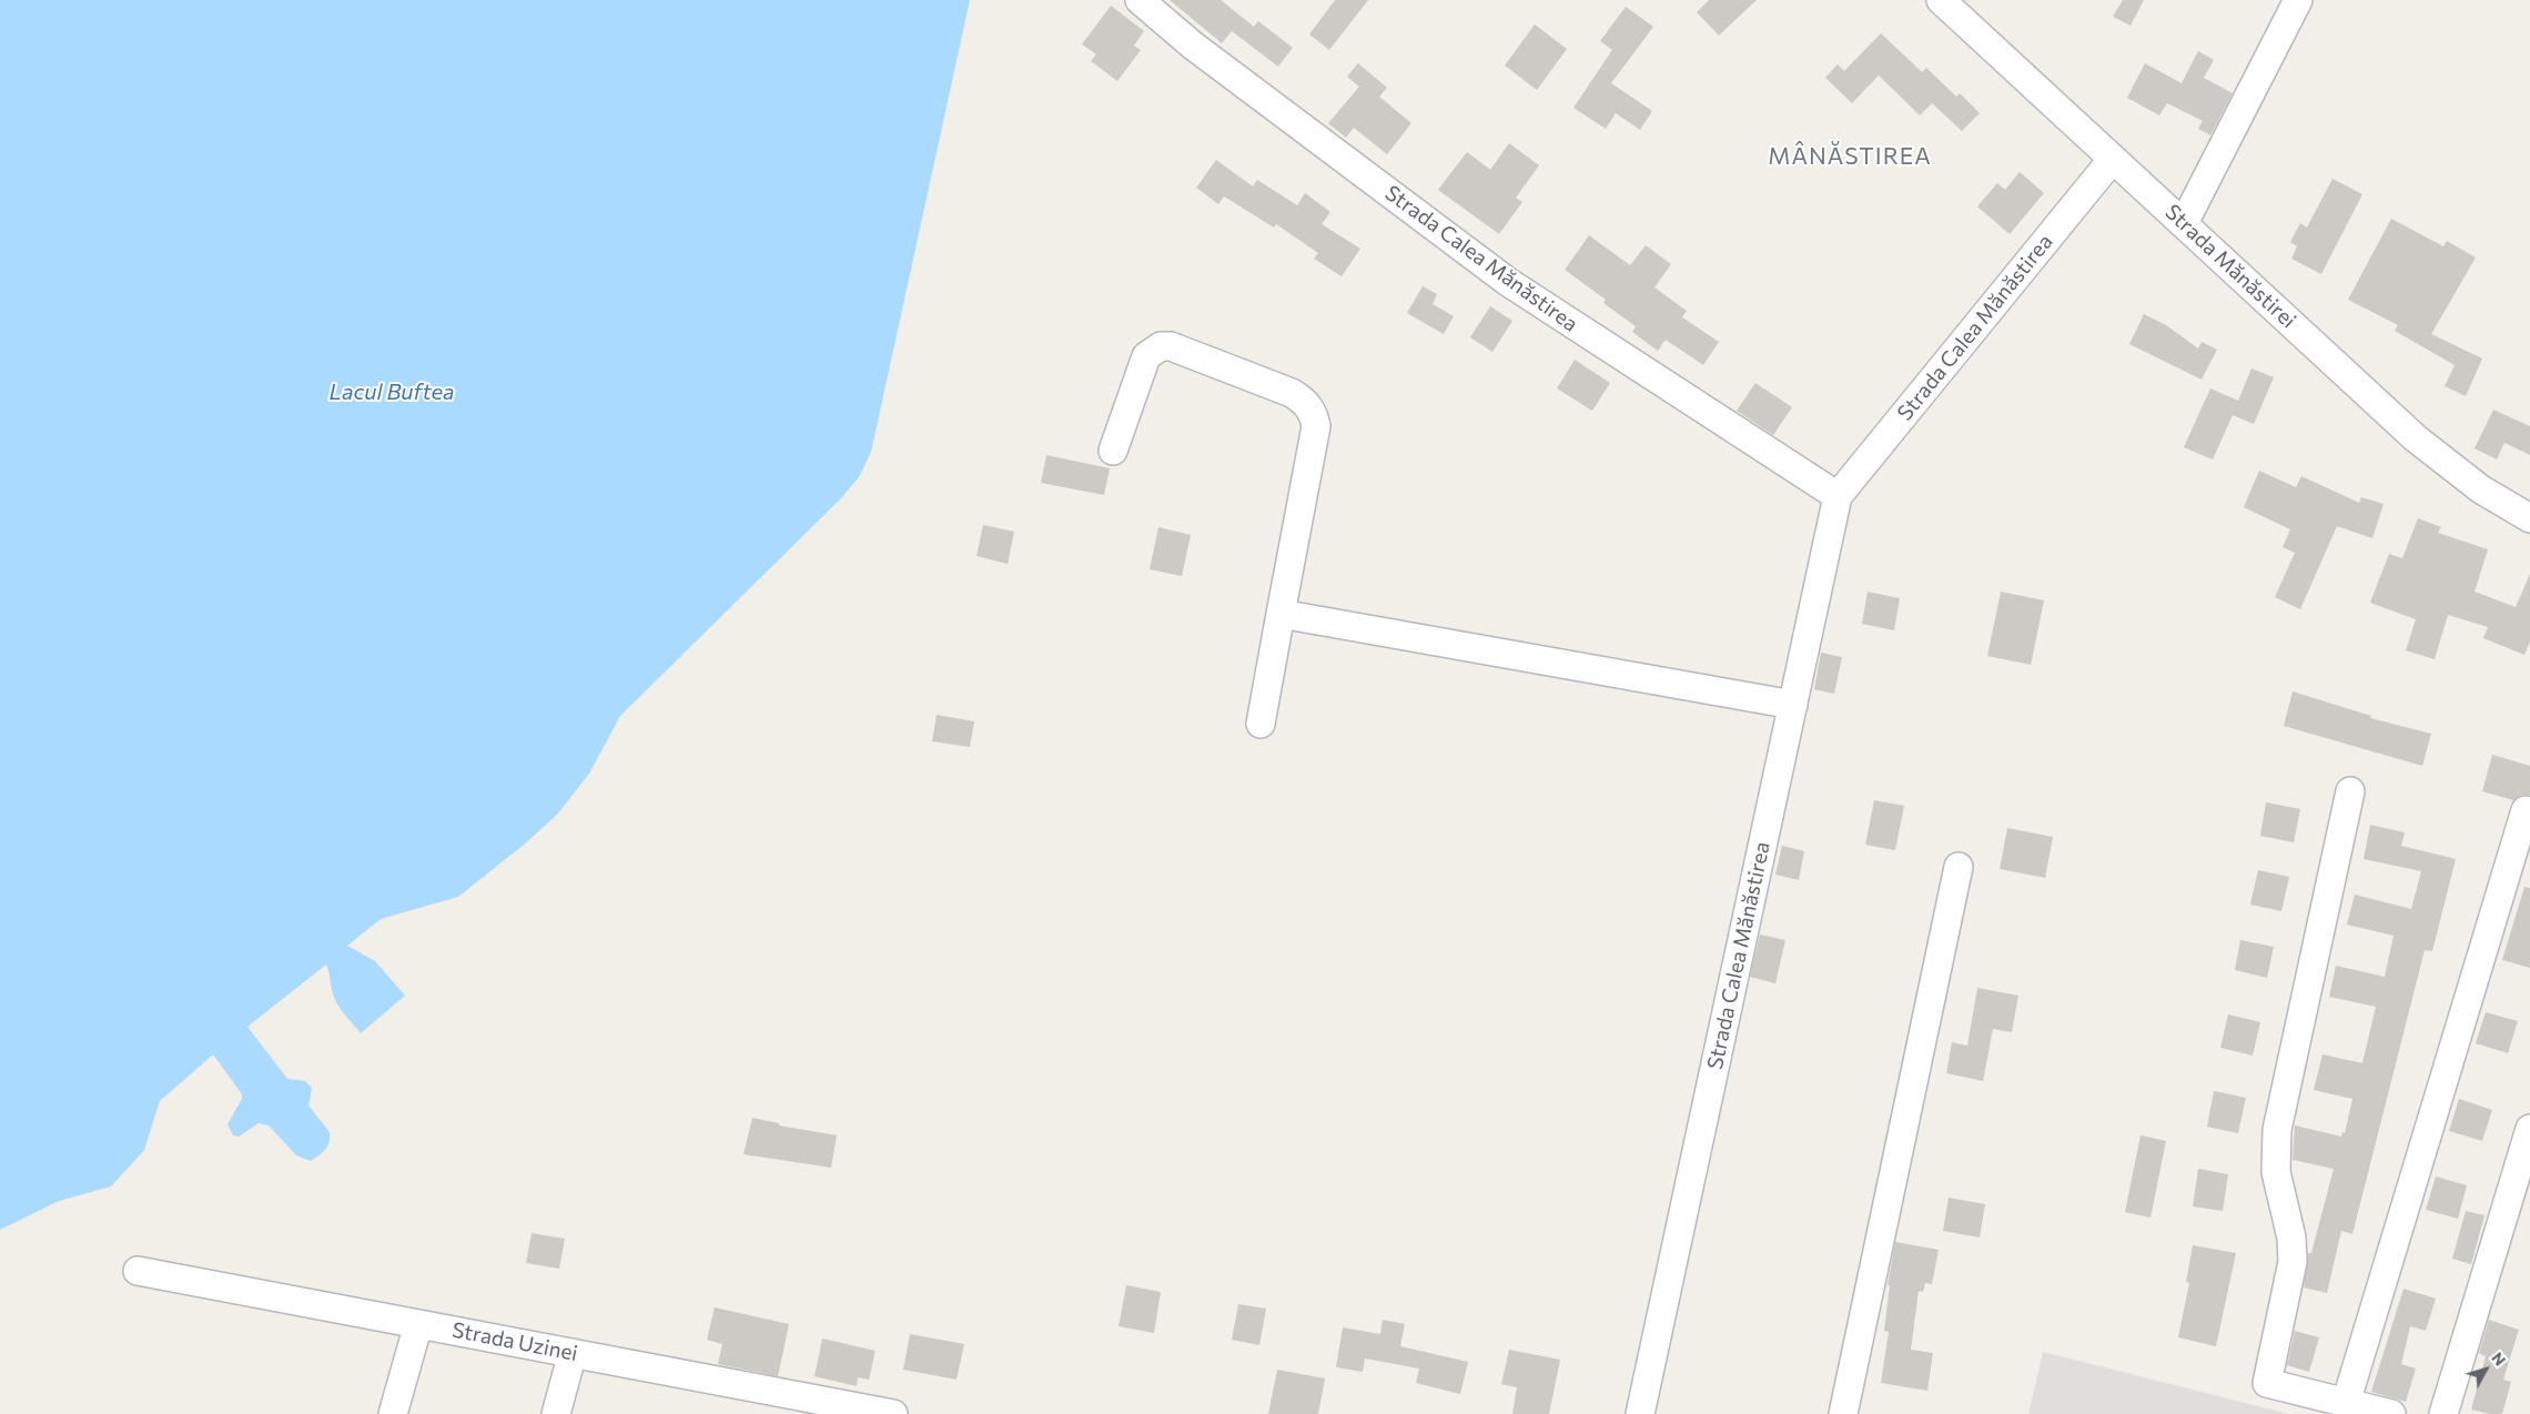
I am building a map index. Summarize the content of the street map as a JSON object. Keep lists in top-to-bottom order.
{
  "streets": {
    "street": ["Strada Calea Mănăstirea", "Strada Mănăstirei", "Strada Uzinei"]
  },
  "crossings": [
    ["Strada Calea Mănăstirea", "Strada Mănăstirei"]
  ],
  "districts": ["MÂNĂSTIREA"],
  "water": ["Lacul Buftea"],
  "north": "top right"
}
